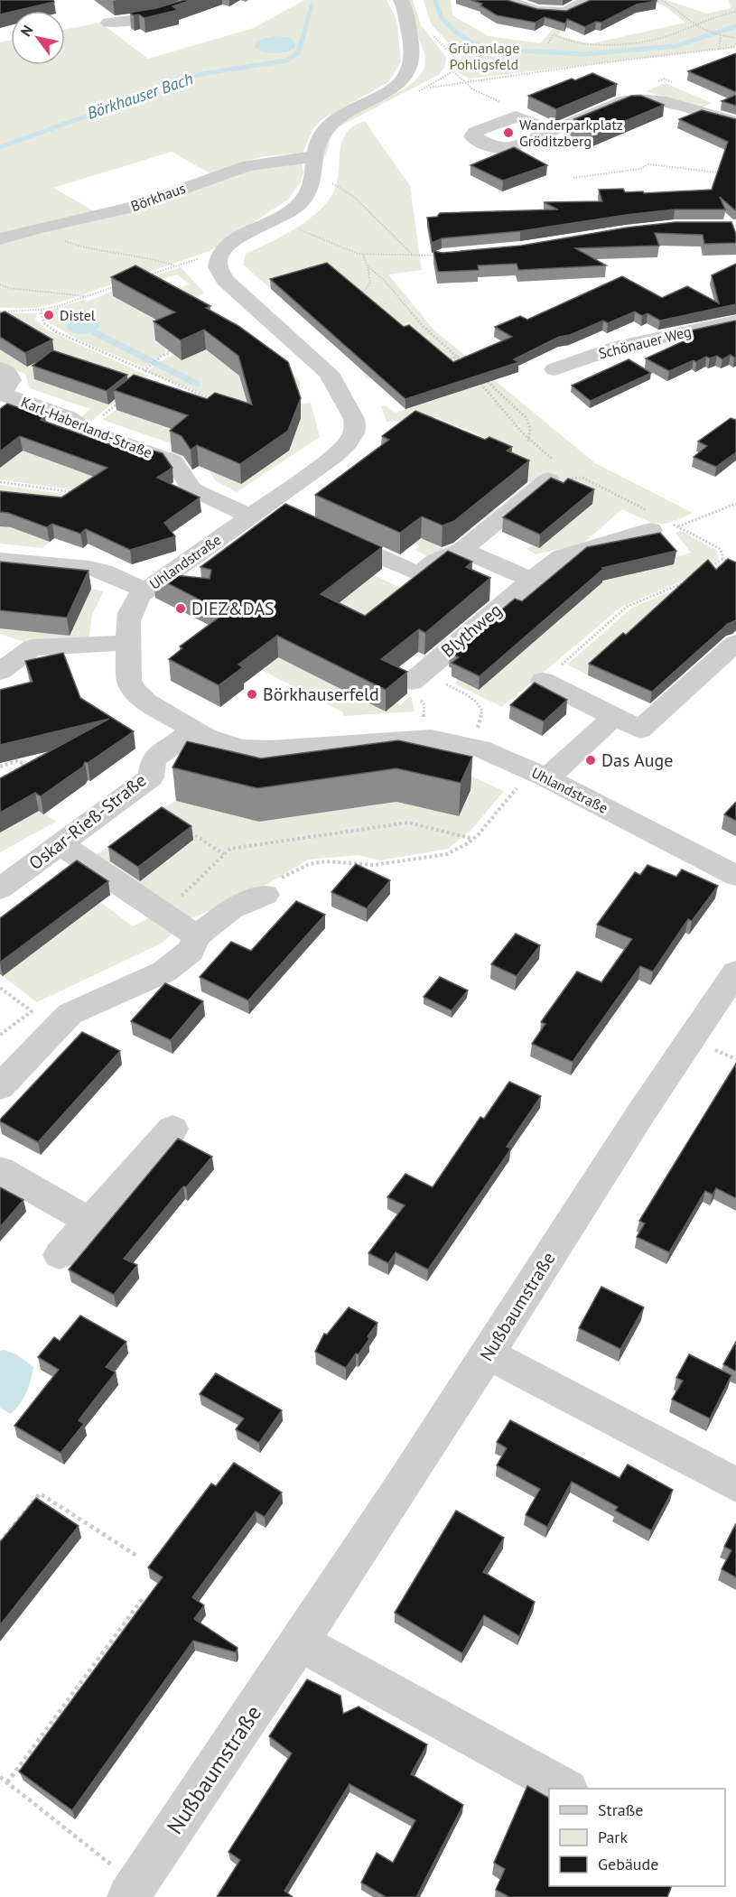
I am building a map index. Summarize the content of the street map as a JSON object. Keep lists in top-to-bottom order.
{
  "streets": {
    "street": [
      "Börkhaus",
      "Schönauer Weg",
      "Karl-Haberland-Straße",
      "Uhlandstraße",
      "Blythweg",
      "Oskar-Rieß-Straße",
      "Nußbaumstraße"
    ]
  },
  "crossings": [
    ["Karl-Haberland-Straße", "Uhlandstraße"],
    ["Uhlandstraße", "Oskar-Rieß-Straße"]
  ],
  "water": ["Börkhauser Bach"],
  "parks": ["Grünanlage Pohligsfeld"],
  "places": [
    "Wanderparkplatz Gröditzberg",
    "Distel",
    "DIEZ&DAS",
    "Börkhauserfeld",
    "Das Auge"
  ],
  "legend": ["Straße", "Park", "Gebäude"],
  "north": "top left"
}
